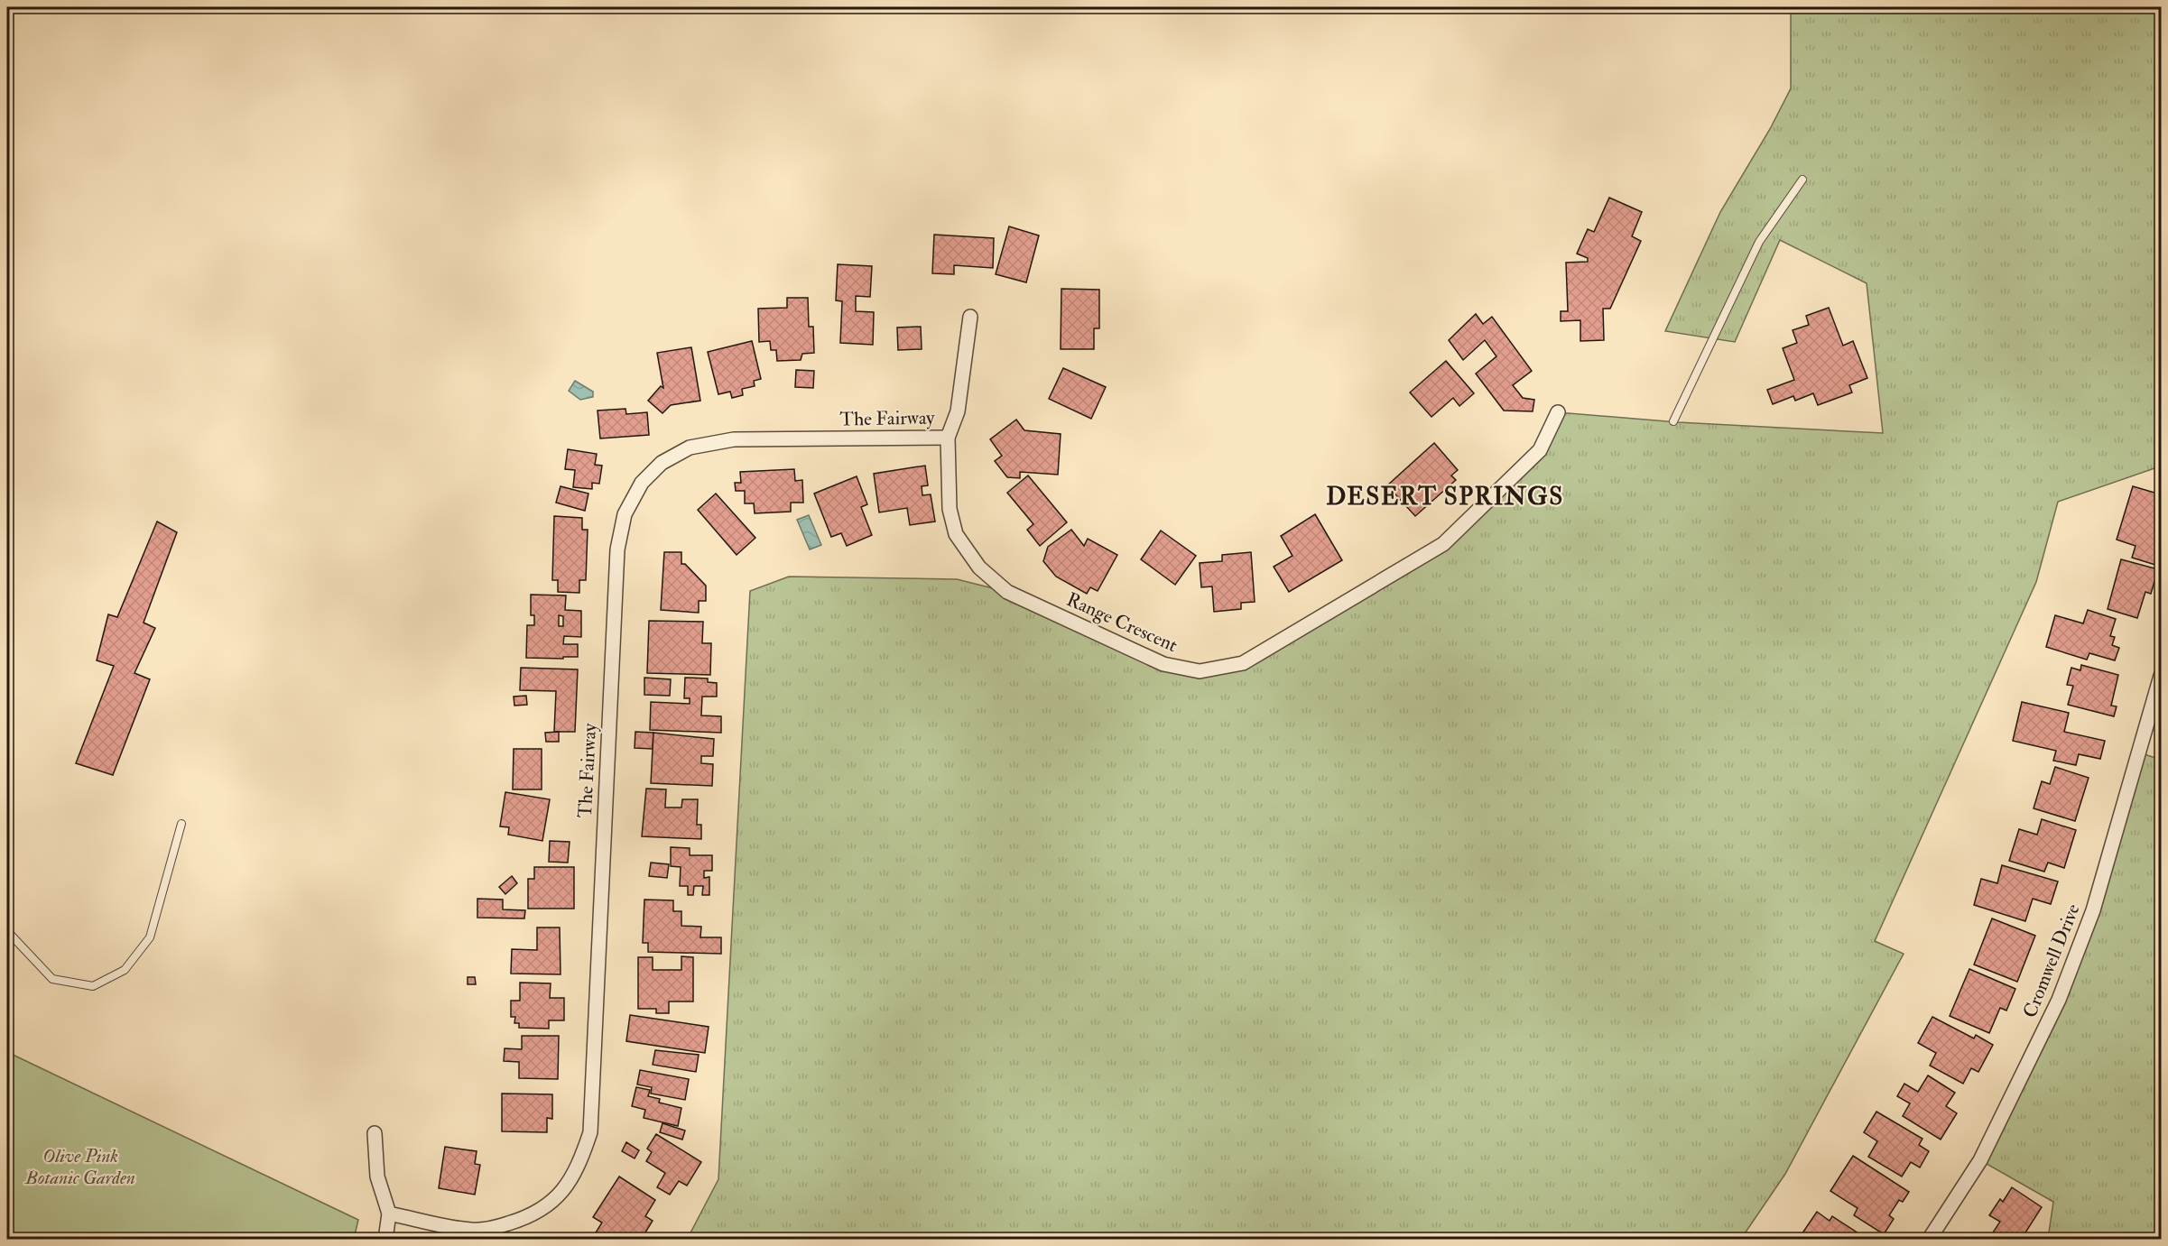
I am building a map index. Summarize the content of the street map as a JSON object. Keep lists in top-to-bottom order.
{
  "streets": {
    "street": ["The Fairway", "Range Crescent", "Cromwell Drive"]
  },
  "crossings": [
    ["The Fairway", "Range Crescent"]
  ],
  "districts": ["DESERT SPRINGS"],
  "parks": ["Olive Pink Botanic Garden"]
}
